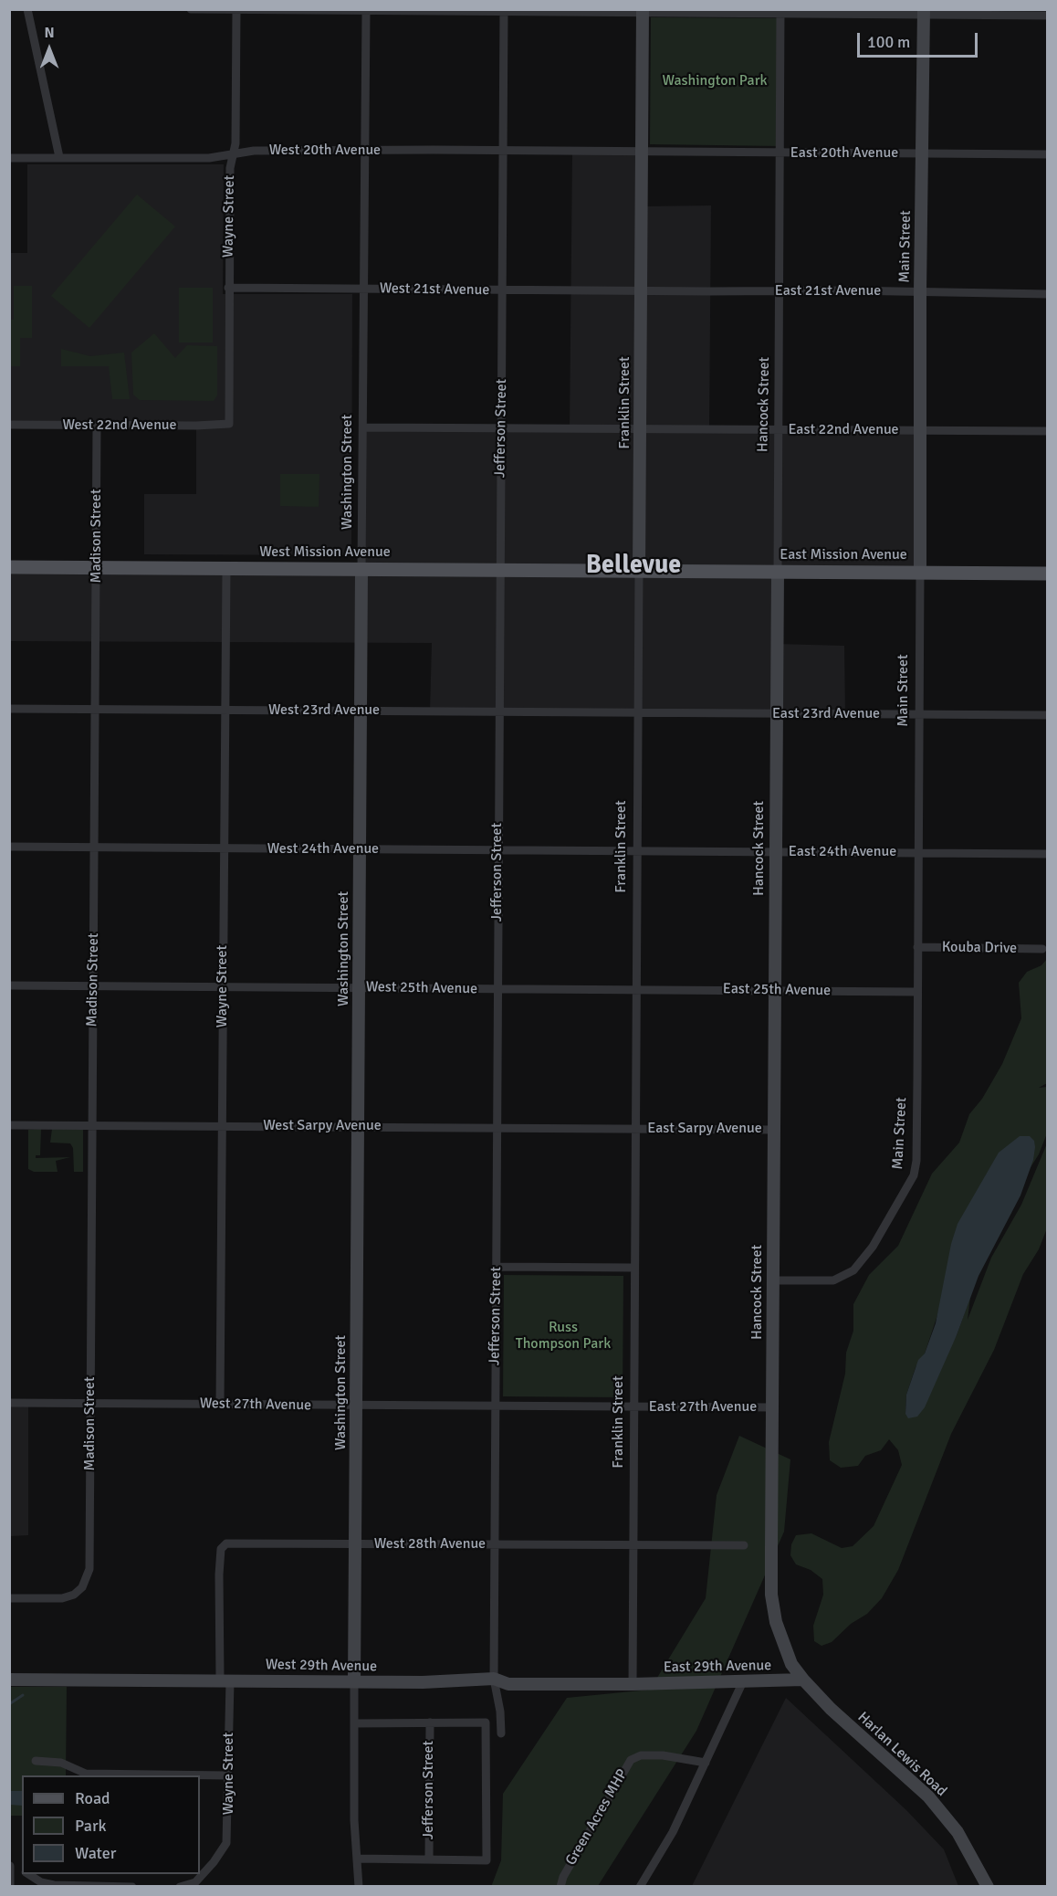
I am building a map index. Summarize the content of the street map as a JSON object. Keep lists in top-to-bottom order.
{
  "streets": {
    "main road": ["West Mission Avenue", "East Mission Avenue"],
    "street": [
      "West 20th Avenue",
      "East 20th Avenue",
      "Wayne Street",
      "Main Street",
      "West 21st Avenue",
      "East 21st Avenue",
      "Franklin Street",
      "Hancock Street",
      "West 22nd Avenue",
      "Jefferson Street",
      "East 22nd Avenue",
      "Washington Street",
      "Madison Street",
      "West 23rd Avenue",
      "East 23rd Avenue",
      "West 24th Avenue",
      "East 24th Avenue",
      "Kouba Drive",
      "West 25th Avenue",
      "East 25th Avenue",
      "West Sarpy Avenue",
      "East Sarpy Avenue",
      "West 27th Avenue",
      "East 27th Avenue",
      "West 28th Avenue",
      "West 29th Avenue",
      "East 29th Avenue",
      "Harlan Lewis Road",
      "Green Acres MHP"
    ]
  },
  "crossings": [
    ["West 20th Avenue", "East 20th Avenue"],
    ["West 20th Avenue", "Wayne Street"],
    ["West 20th Avenue", "Franklin Street"],
    ["West 20th Avenue", "Jefferson Street"],
    ["West 20th Avenue", "Washington Street"],
    ["East 20th Avenue", "Main Street"],
    ["East 20th Avenue", "Franklin Street"],
    ["East 20th Avenue", "Hancock Street"],
    ["Wayne Street", "West 21st Avenue"],
    ["Wayne Street", "West 22nd Avenue"],
    ["Wayne Street", "West Mission Avenue"],
    ["Wayne Street", "West 23rd Avenue"],
    ["Wayne Street", "West 24th Avenue"],
    ["Wayne Street", "West 25th Avenue"],
    ["Wayne Street", "West Sarpy Avenue"],
    ["Wayne Street", "West 27th Avenue"],
    ["Wayne Street", "West 28th Avenue"],
    ["Wayne Street", "West 29th Avenue"],
    ["Main Street", "East 21st Avenue"],
    ["Main Street", "Hancock Street"],
    ["Main Street", "East 22nd Avenue"],
    ["Main Street", "East Mission Avenue"],
    ["Main Street", "East 23rd Avenue"],
    ["Main Street", "East 24th Avenue"],
    ["Main Street", "Kouba Drive"],
    ["Main Street", "East 25th Avenue"],
    ["West 21st Avenue", "East 21st Avenue"],
    ["West 21st Avenue", "Franklin Street"],
    ["West 21st Avenue", "Jefferson Street"],
    ["West 21st Avenue", "Washington Street"],
    ["East 21st Avenue", "Franklin Street"],
    ["East 21st Avenue", "Hancock Street"],
    ["Franklin Street", "East 22nd Avenue"],
    ["Franklin Street", "West Mission Avenue"],
    ["Franklin Street", "East Mission Avenue"],
    ["Franklin Street", "West 23rd Avenue"],
    ["Franklin Street", "East 23rd Avenue"],
    ["Franklin Street", "West 24th Avenue"],
    ["Franklin Street", "East 24th Avenue"],
    ["Franklin Street", "West 25th Avenue"],
    ["Franklin Street", "East 25th Avenue"],
    ["Franklin Street", "West Sarpy Avenue"],
    ["Franklin Street", "East Sarpy Avenue"],
    ["Franklin Street", "West 27th Avenue"],
    ["Franklin Street", "East 27th Avenue"],
    ["Franklin Street", "West 28th Avenue"],
    ["Franklin Street", "West 29th Avenue"],
    ["Franklin Street", "East 29th Avenue"],
    ["Hancock Street", "East 22nd Avenue"],
    ["Hancock Street", "East Mission Avenue"],
    ["Hancock Street", "East 23rd Avenue"],
    ["Hancock Street", "East 24th Avenue"],
    ["Hancock Street", "East 25th Avenue"],
    ["Hancock Street", "East Sarpy Avenue"],
    ["Hancock Street", "East 27th Avenue"],
    ["Hancock Street", "East 29th Avenue"],
    ["Hancock Street", "Harlan Lewis Road"],
    ["West 22nd Avenue", "Madison Street"],
    ["Jefferson Street", "West Mission Avenue"],
    ["Jefferson Street", "West 23rd Avenue"],
    ["Jefferson Street", "West 24th Avenue"],
    ["Jefferson Street", "West 25th Avenue"],
    ["Jefferson Street", "West Sarpy Avenue"],
    ["Jefferson Street", "West 27th Avenue"],
    ["Jefferson Street", "West 28th Avenue"],
    ["Jefferson Street", "West 29th Avenue"],
    ["Washington Street", "West Mission Avenue"],
    ["Washington Street", "West 23rd Avenue"],
    ["Washington Street", "West 24th Avenue"],
    ["Washington Street", "West 25th Avenue"],
    ["Washington Street", "West Sarpy Avenue"],
    ["Washington Street", "West 27th Avenue"],
    ["Washington Street", "West 28th Avenue"],
    ["Washington Street", "West 29th Avenue"],
    ["Madison Street", "West Mission Avenue"],
    ["Madison Street", "West 23rd Avenue"],
    ["Madison Street", "West 24th Avenue"],
    ["Madison Street", "West 25th Avenue"],
    ["Madison Street", "West Sarpy Avenue"],
    ["Madison Street", "West 27th Avenue"],
    ["West Mission Avenue", "East Mission Avenue"],
    ["West 23rd Avenue", "East 23rd Avenue"],
    ["West 24th Avenue", "East 24th Avenue"],
    ["West 25th Avenue", "East 25th Avenue"],
    ["West Sarpy Avenue", "East Sarpy Avenue"],
    ["West 27th Avenue", "East 27th Avenue"],
    ["West 29th Avenue", "East 29th Avenue"],
    ["East 29th Avenue", "Harlan Lewis Road"]
  ],
  "districts": ["Bellevue"],
  "parks": ["Washington Park", "Russ Thompson Park"],
  "legend": ["Road", "Park", "Water"],
  "scale_bar": "100 m",
  "north": "top"
}
